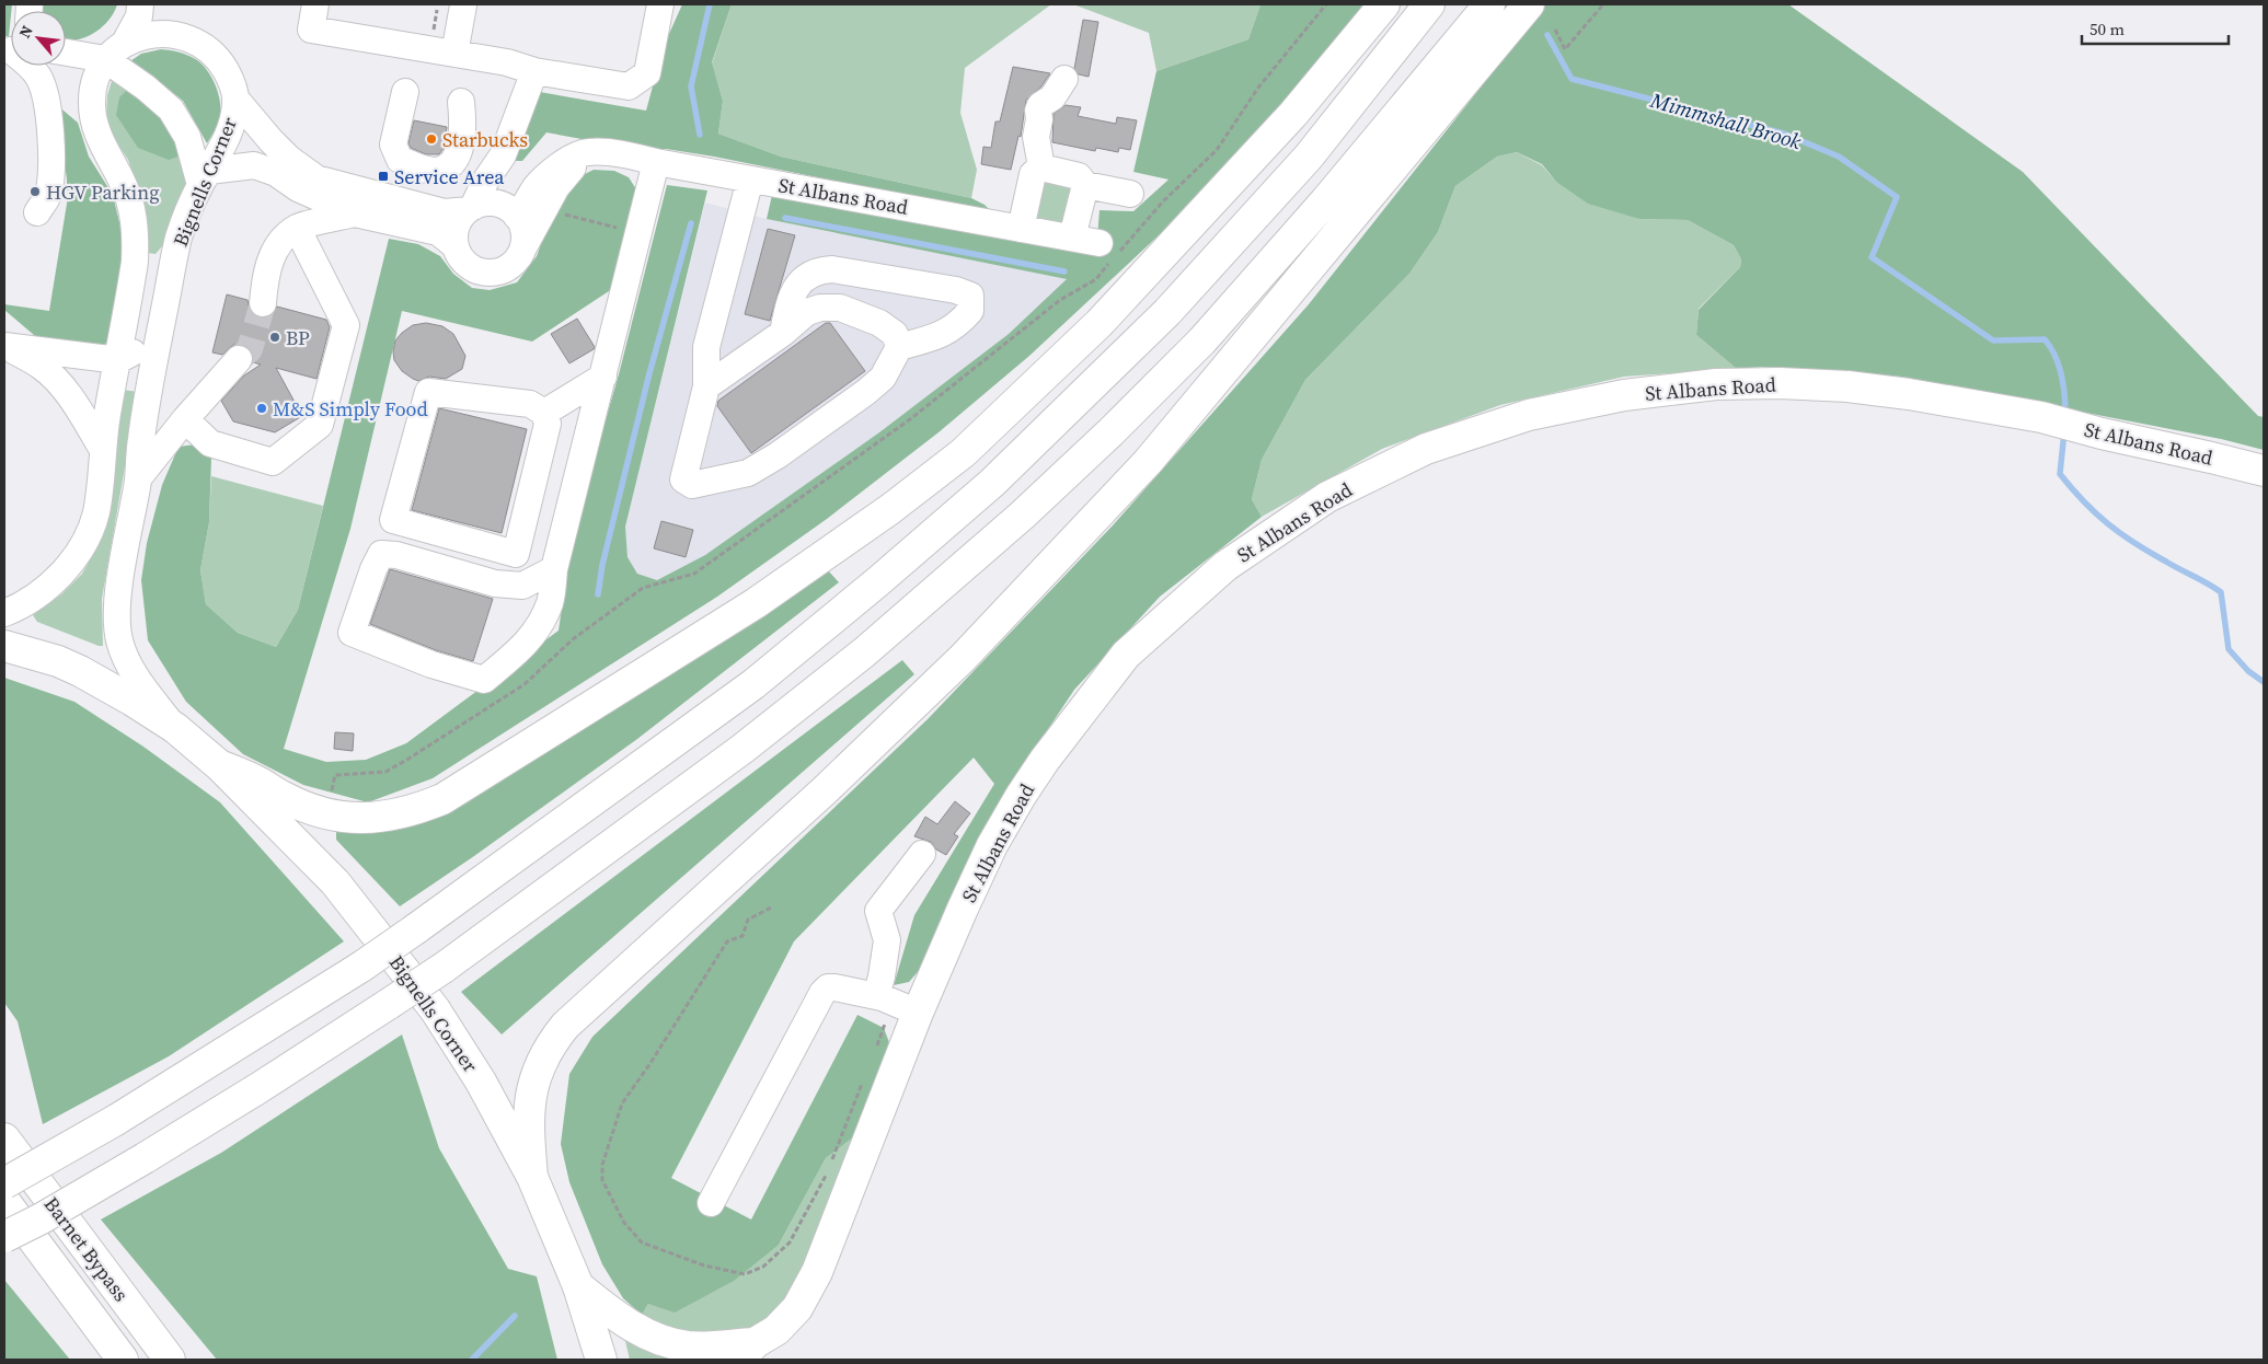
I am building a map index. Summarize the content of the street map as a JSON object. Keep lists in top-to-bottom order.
{
  "streets": {
    "main road": ["Bignells Corner", "St Albans Road", "Barnet Bypass"]
  },
  "crossings": [
    ["Bignells Corner", "St Albans Road"]
  ],
  "water": ["Mimmshall Brook"],
  "places": {
    "other": [
      "Starbucks",
      "HGV Parking",
      "BP",
      "M&S Simply Food"
    ],
    "transit": ["Service Area"]
  },
  "scale_bar": "50 m",
  "north": "top left"
}
